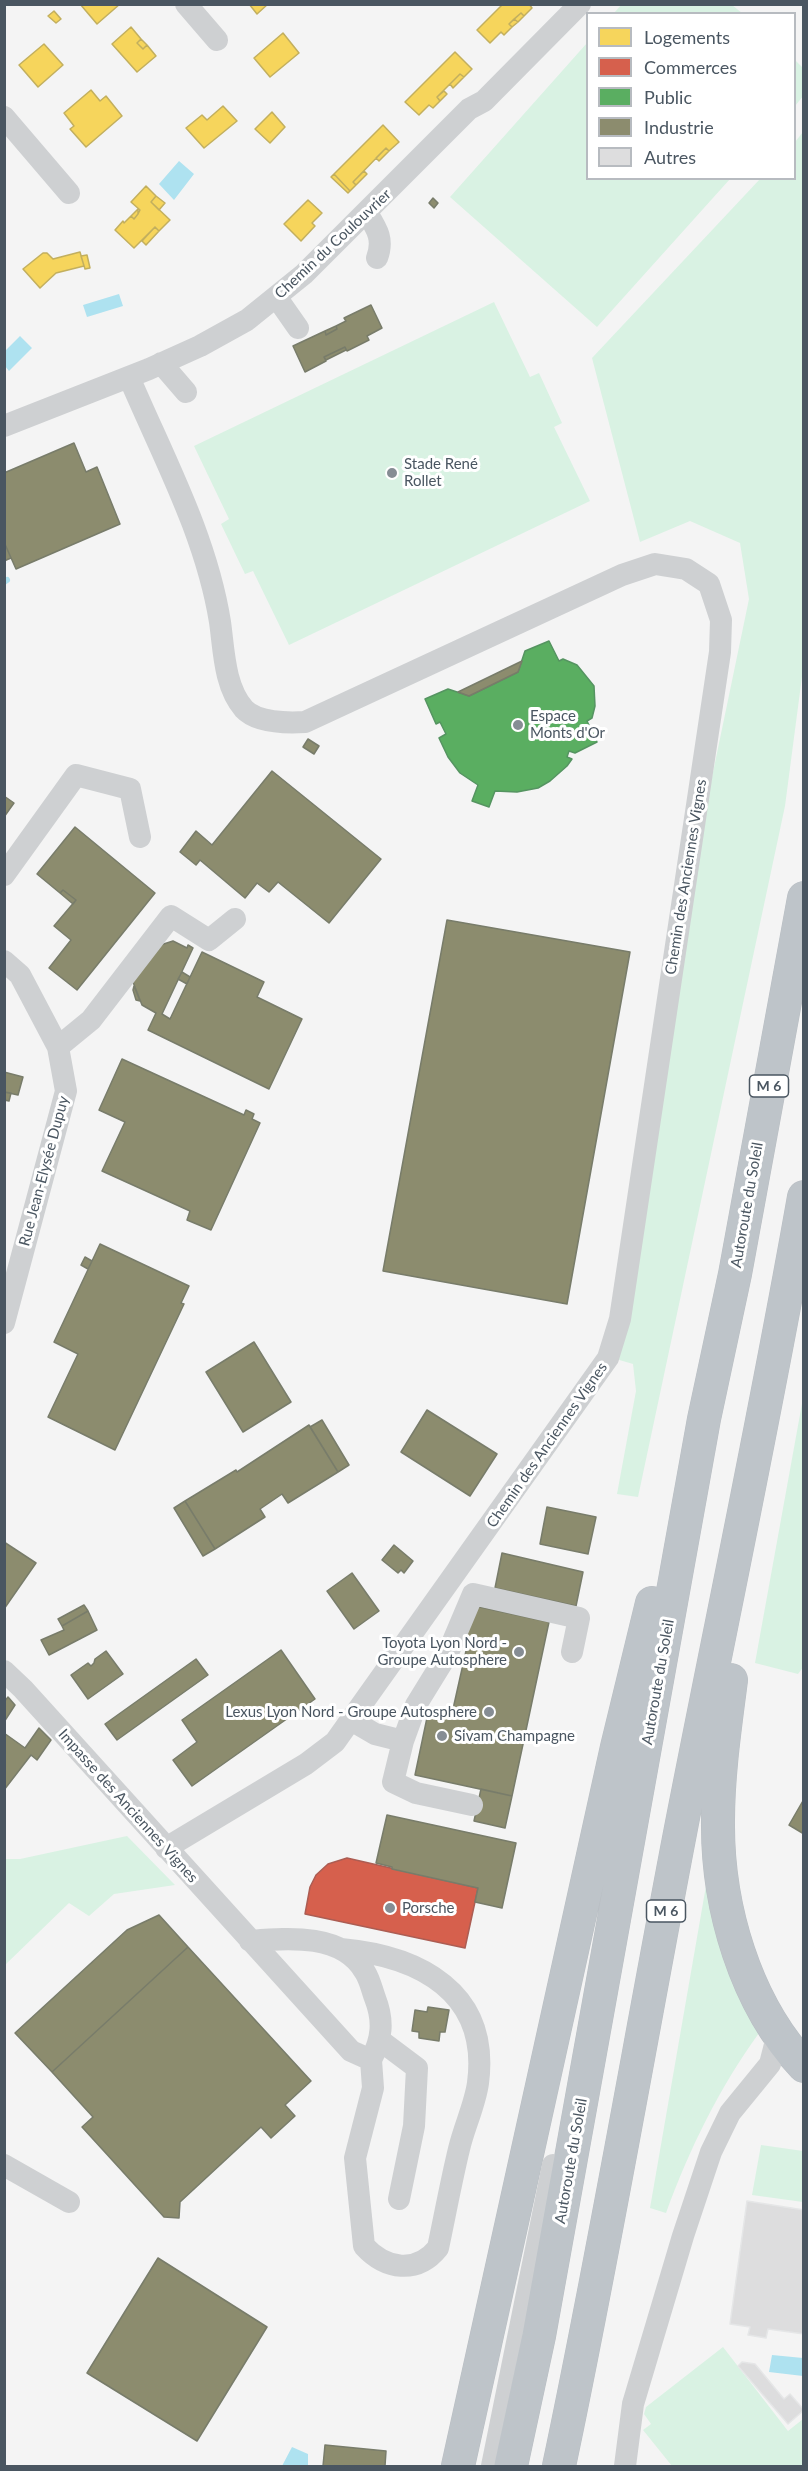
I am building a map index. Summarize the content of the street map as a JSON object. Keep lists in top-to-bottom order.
{
  "streets": {
    "highway": ["M 6", "Autoroute du Soleil"],
    "street": [
      "Chemin du Coulouvrier",
      "Chemin des Anciennes Vignes",
      "Rue Jean-Elysée Dupuy",
      "Impasse des Anciennes Vignes"
    ]
  },
  "crossings": [
    ["Chemin du Coulouvrier", "Chemin des Anciennes Vignes"],
    ["Chemin des Anciennes Vignes", "Impasse des Anciennes Vignes"]
  ],
  "places": [
    "Stade René Rollet",
    "Espace Monts d'Or",
    "Toyota Lyon Nord - Groupe Autosphere",
    "Lexus Lyon Nord - Groupe Autosphere",
    "Sivam Champagne",
    "Porsche"
  ],
  "legend": [
    "Logements",
    "Commerces",
    "Public",
    "Industrie",
    "Autres"
  ]
}
